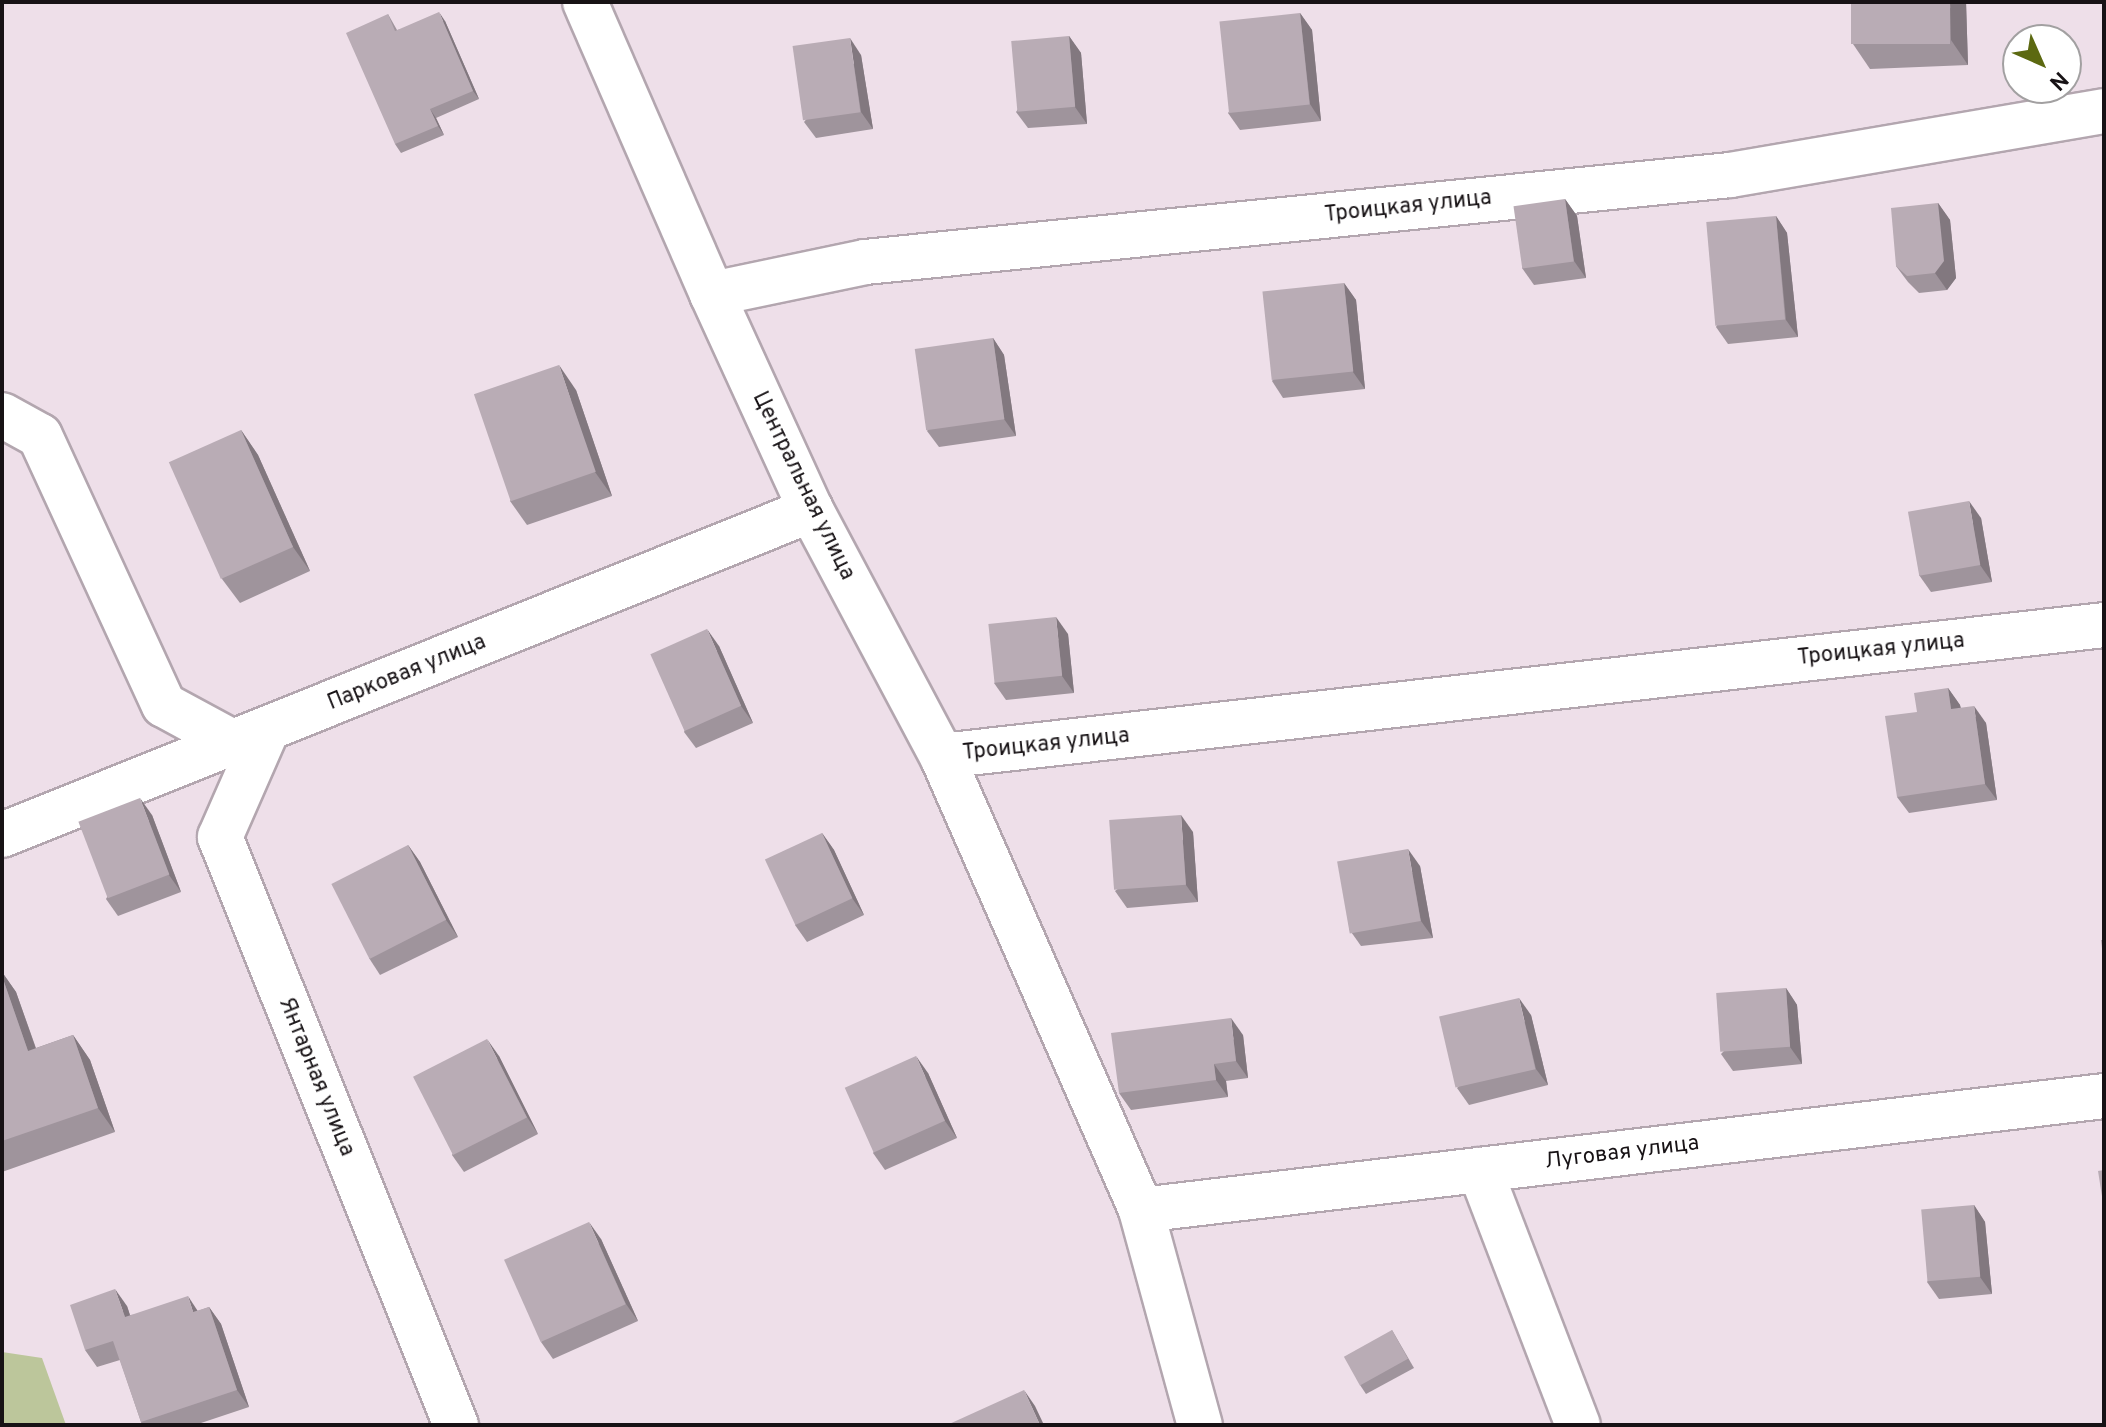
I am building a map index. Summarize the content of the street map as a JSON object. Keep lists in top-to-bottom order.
{
  "streets": {
    "street": [
      "Троицкая улица",
      "Центральная улица",
      "Парковая улица",
      "Янтарная улица",
      "Луговая улица"
    ]
  },
  "crossings": [
    ["Троицкая улица", "Центральная улица"],
    ["Центральная улица", "Парковая улица"],
    ["Центральная улица", "Луговая улица"],
    ["Парковая улица", "Янтарная улица"]
  ],
  "north": "bottom right"
}
